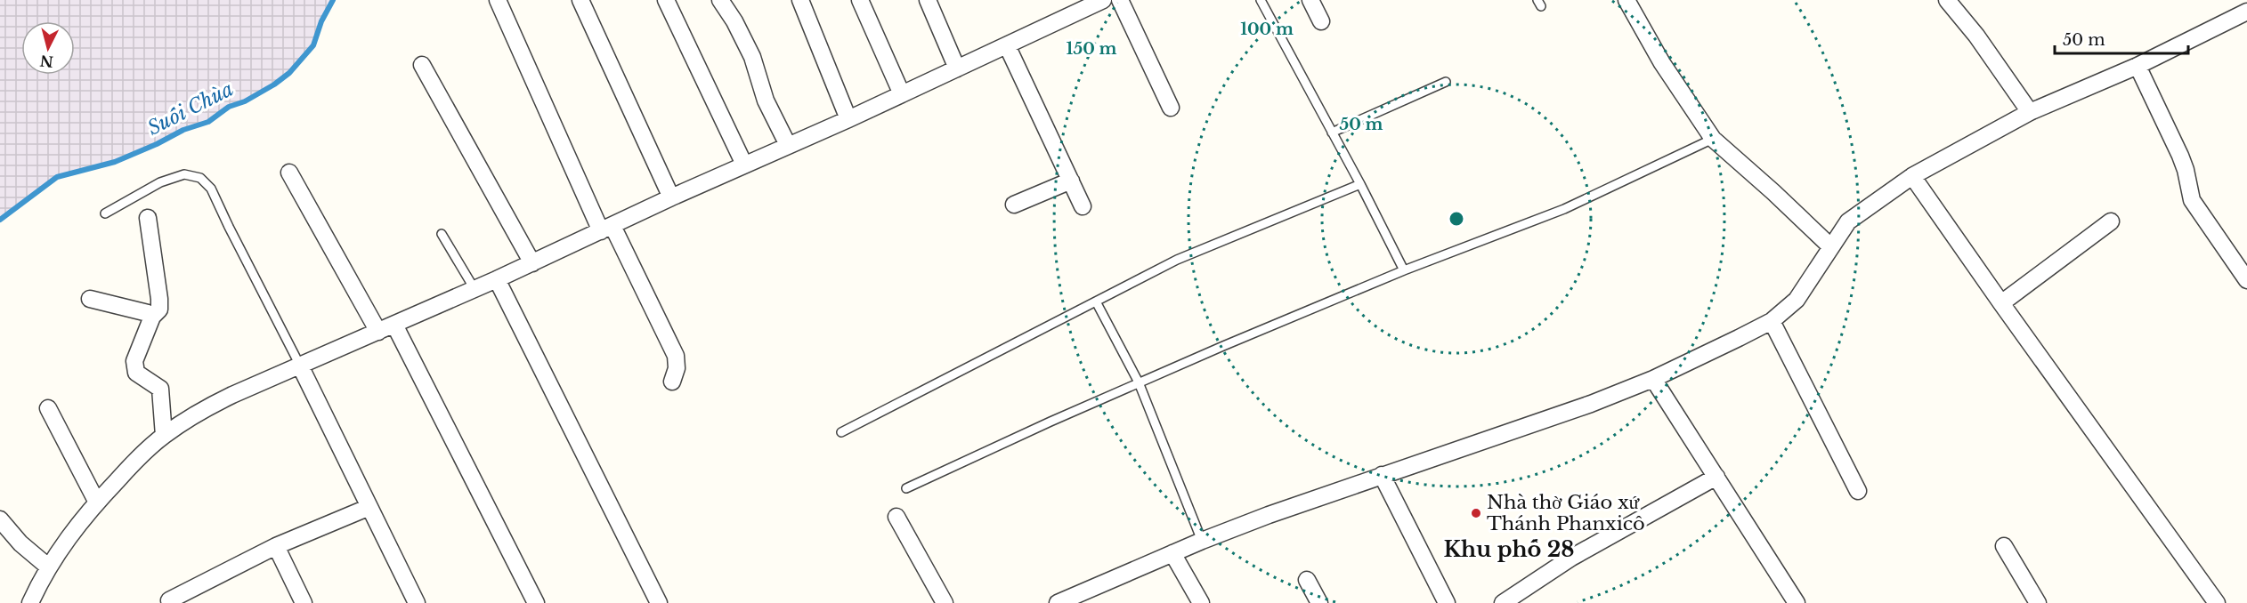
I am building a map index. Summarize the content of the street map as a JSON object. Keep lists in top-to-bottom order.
{
  "districts": ["Khu phố 28"],
  "water": ["Suối Chùa"],
  "places": ["Nhà thờ Giáo xứ Thánh Phanxicô"],
  "scale_bar": "50 m",
  "north": "bottom",
  "rings": ["100 m", "150 m", "50 m"]
}
